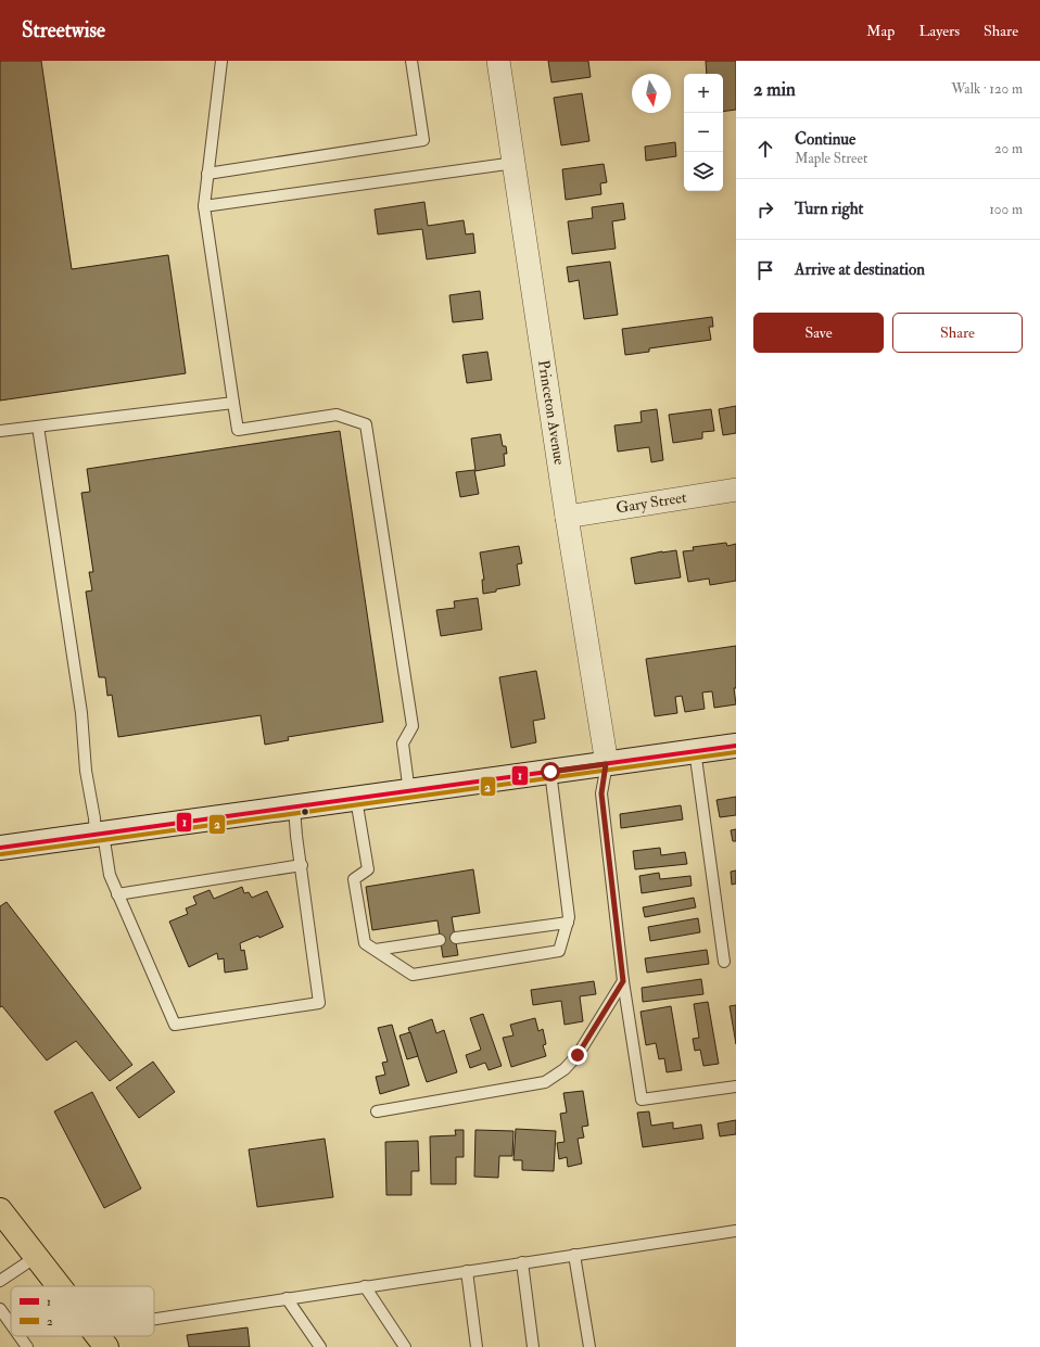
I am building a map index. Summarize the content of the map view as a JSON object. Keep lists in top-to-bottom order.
{
  "streets": {
    "street": ["Princeton Avenue", "Gary Street"]
  },
  "crossings": [
    ["Princeton Avenue", "Gary Street"]
  ],
  "lines": ["transit line 1", "transit line 2"],
  "legend": ["1", "2"],
  "north": "bottom",
  "page": {
    "header": "Streetwise",
    "nav": ["Map", "Layers", "Share"],
    "heading": ["2 min", "Walk · 120 m"],
    "map_buttons": ["+", "−"],
    "list": [
      ["Continue", "Maple Street", "20 m"],
      ["Turn right", "100 m"],
      "Arrive at destination"
    ],
    "buttons": ["Save", "Share"]
  }
}
